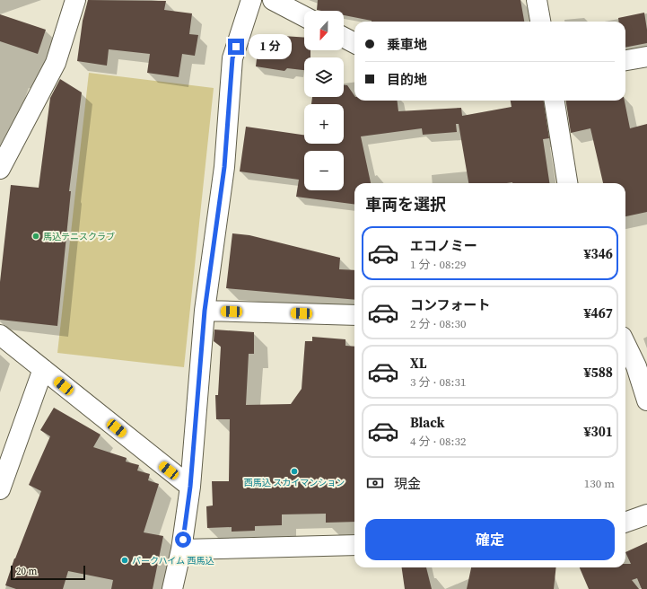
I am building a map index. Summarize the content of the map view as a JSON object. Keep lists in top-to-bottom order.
{
  "places": ["馬込テニスクラブ", "西馬込 スカイマンション", "パークハイム 西馬込"],
  "scale_bar": "20 m",
  "north": "bottom",
  "page": {
    "map_buttons": ["+", "−"],
    "banner": ["乗車地", "目的地"],
    "bubble": "1 分",
    "heading": "車両を選択",
    "list": [
      {
        "name": "エコノミー",
        "note": "1 分 · 08:29",
        "value": "¥346"
      },
      {
        "name": "コンフォート",
        "note": "2 分 · 08:30",
        "value": "¥467"
      },
      {
        "name": "XL",
        "note": "3 分 · 08:31",
        "value": "¥588"
      },
      {
        "name": "Black",
        "note": "4 分 · 08:32",
        "value": "¥301"
      }
    ],
    "pay": ["現金", "130 m"],
    "buttons": "確定",
    "scale": "20 m"
  }
}
